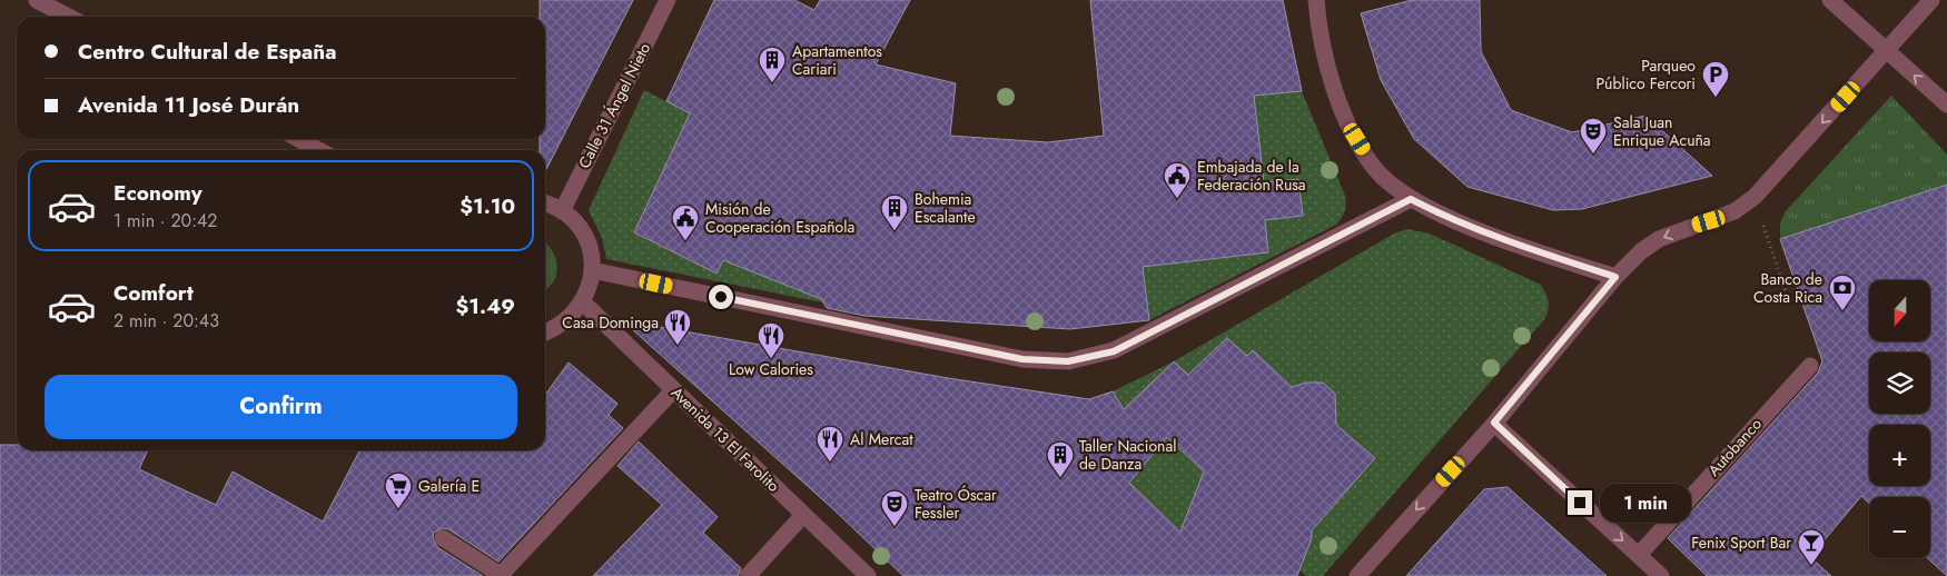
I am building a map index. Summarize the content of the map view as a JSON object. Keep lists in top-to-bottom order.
{
  "streets": {
    "street": ["Calle 31 Ángel Nieto", "Avenida 13 El Farolito", "Autobanco"]
  },
  "places": {
    "building": ["Apartamentos Cariari", "Bohemia Escalante", "Taller Nacional de Danza"],
    "parking": ["Parqueo Público Fercori"],
    "theatre": ["Sala Juan Enrique Acuña", "Teatro Óscar Fessler"],
    "public building": ["Embajada de la Federación Rusa", "Misión de Cooperación Española"],
    "bank": ["Banco de Costa Rica"],
    "restaurant": ["Casa Dominga", "Low Calories", "Al Mercat"],
    "supermarket": ["Galería E"],
    "bar": ["Fenix Sport Bar"]
  },
  "north": "bottom",
  "page": {
    "banner": ["Centro Cultural de España", "Avenida 11 José Durán"],
    "list": [
      {
        "name": "Economy",
        "note": "1 min · 20:42",
        "value": "$1.10"
      },
      {
        "name": "Comfort",
        "note": "2 min · 20:43",
        "value": "$1.49"
      }
    ],
    "map_buttons": ["+", "−"],
    "buttons": "Confirm",
    "bubble": "1 min"
  }
}
